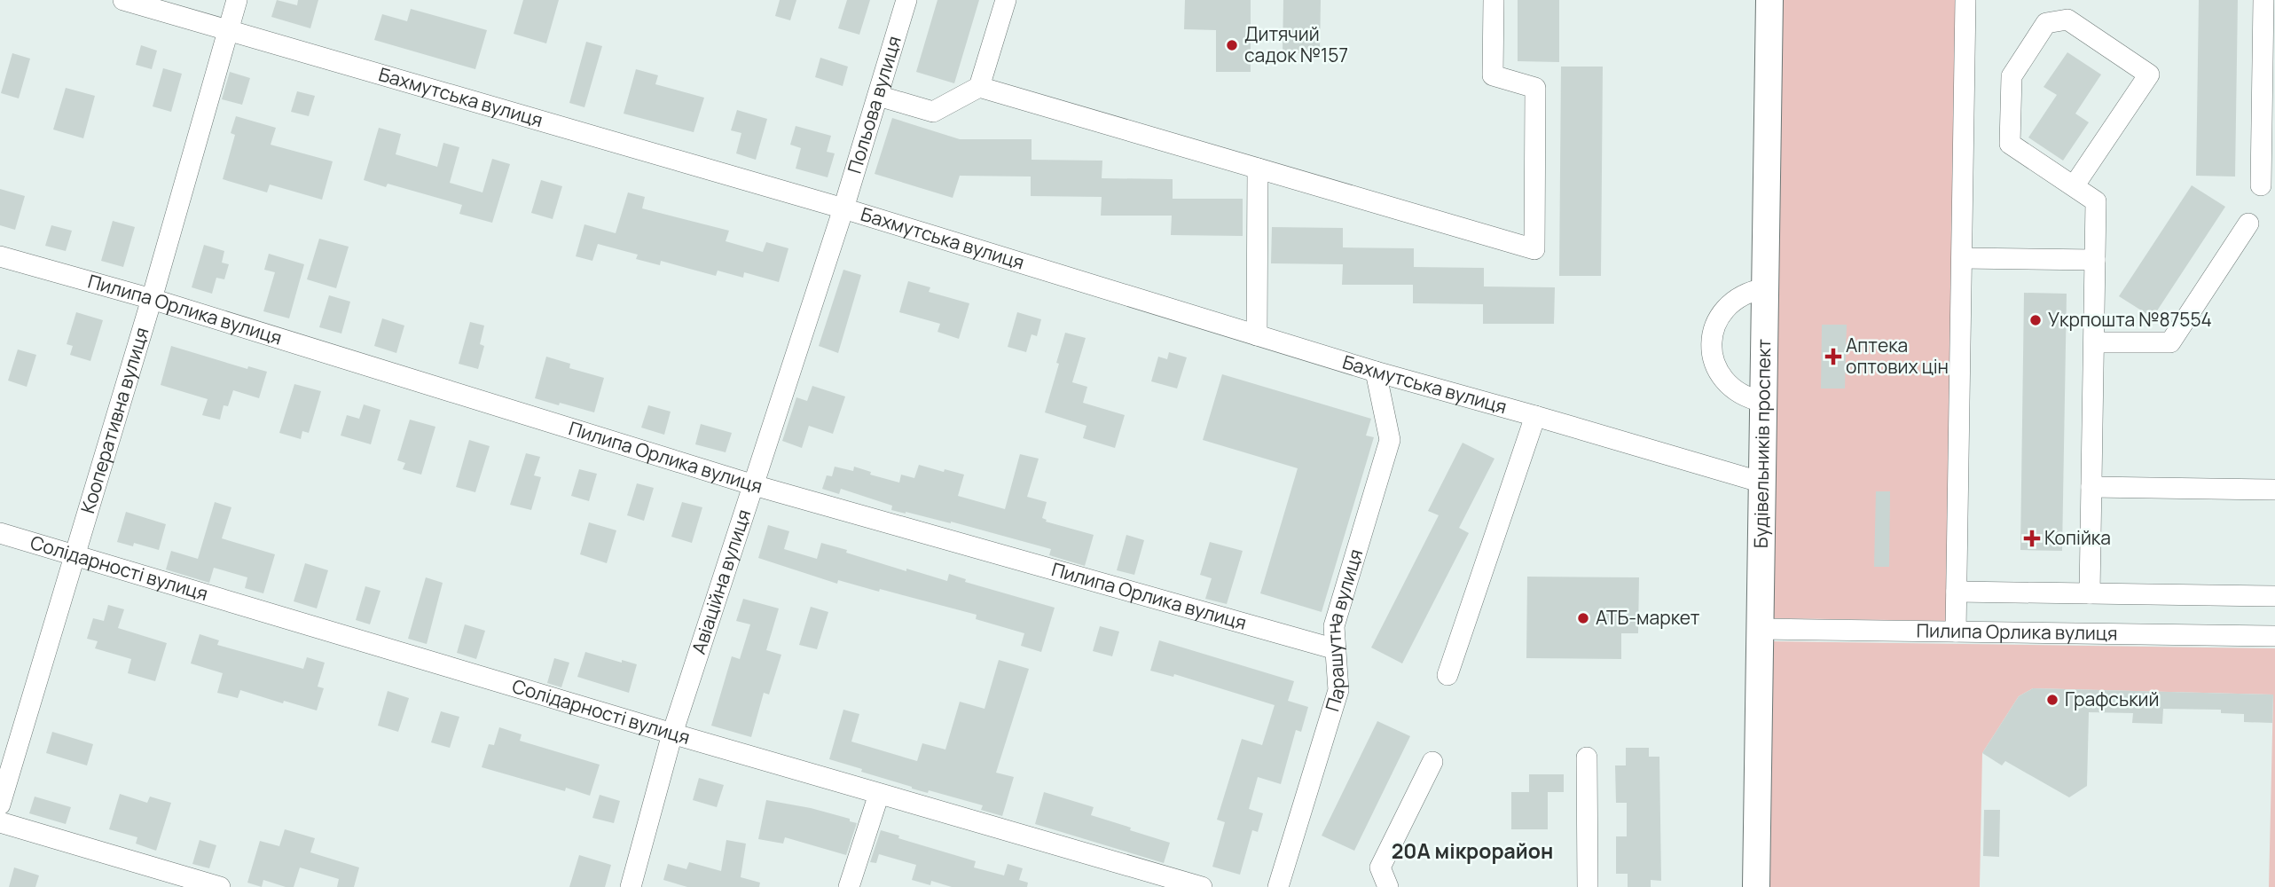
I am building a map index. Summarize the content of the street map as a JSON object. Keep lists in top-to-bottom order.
{
  "streets": {
    "main road": ["Будівельників проспект"],
    "street": [
      "Бахмутська вулиця",
      "Польова вулиця",
      "Пилипа Орлика вулиця",
      "Кооперативна вулиця",
      "Солідарності вулиця",
      "Авіаційна вулиця",
      "Парашутна вулиця"
    ]
  },
  "crossings": [
    ["Бахмутська вулиця", "Польова вулиця"],
    ["Бахмутська вулиця", "Кооперативна вулиця"],
    ["Бахмутська вулиця", "Будівельників проспект"],
    ["Бахмутська вулиця", "Авіаційна вулиця"],
    ["Бахмутська вулиця", "Парашутна вулиця"],
    ["Польова вулиця", "Авіаційна вулиця"],
    ["Пилипа Орлика вулиця", "Кооперативна вулиця"],
    ["Пилипа Орлика вулиця", "Будівельників проспект"],
    ["Пилипа Орлика вулиця", "Авіаційна вулиця"],
    ["Пилипа Орлика вулиця", "Парашутна вулиця"],
    ["Кооперативна вулиця", "Солідарності вулиця"],
    ["Солідарності вулиця", "Авіаційна вулиця"]
  ],
  "districts": ["20А мікрорайон"],
  "places": {
    "other": [
      "Дитячий садок №157",
      "Укрпошта №87554",
      "АТБ-маркет",
      "Графський"
    ],
    "health": ["Аптека оптових цін", "Копійка"]
  }
}
